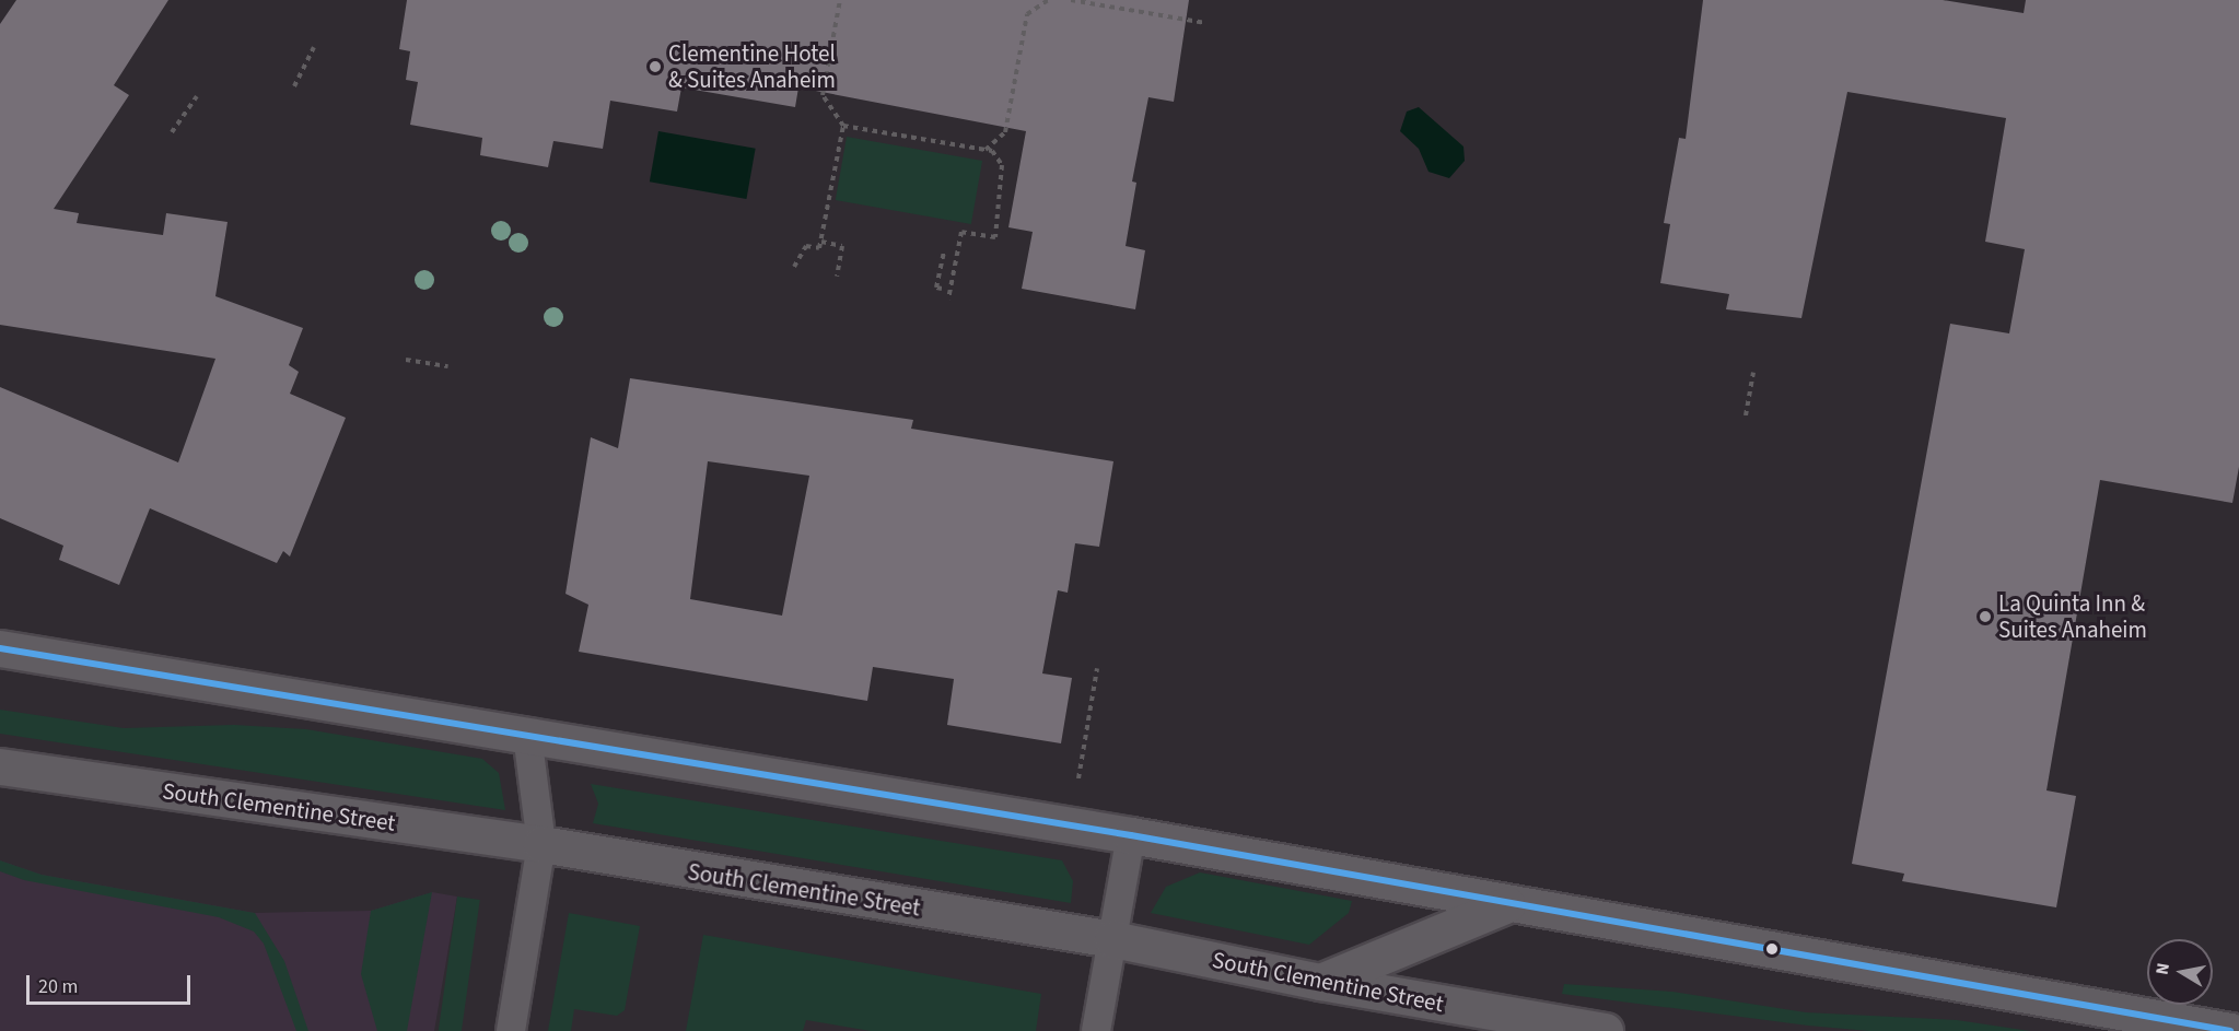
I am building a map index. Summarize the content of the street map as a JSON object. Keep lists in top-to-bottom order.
{
  "streets": {
    "street": ["South Clementine Street"]
  },
  "places": ["Clementine Hotel & Suites Anaheim", "La Quinta Inn & Suites Anaheim"],
  "scale_bar": "20 m",
  "north": "left"
}
